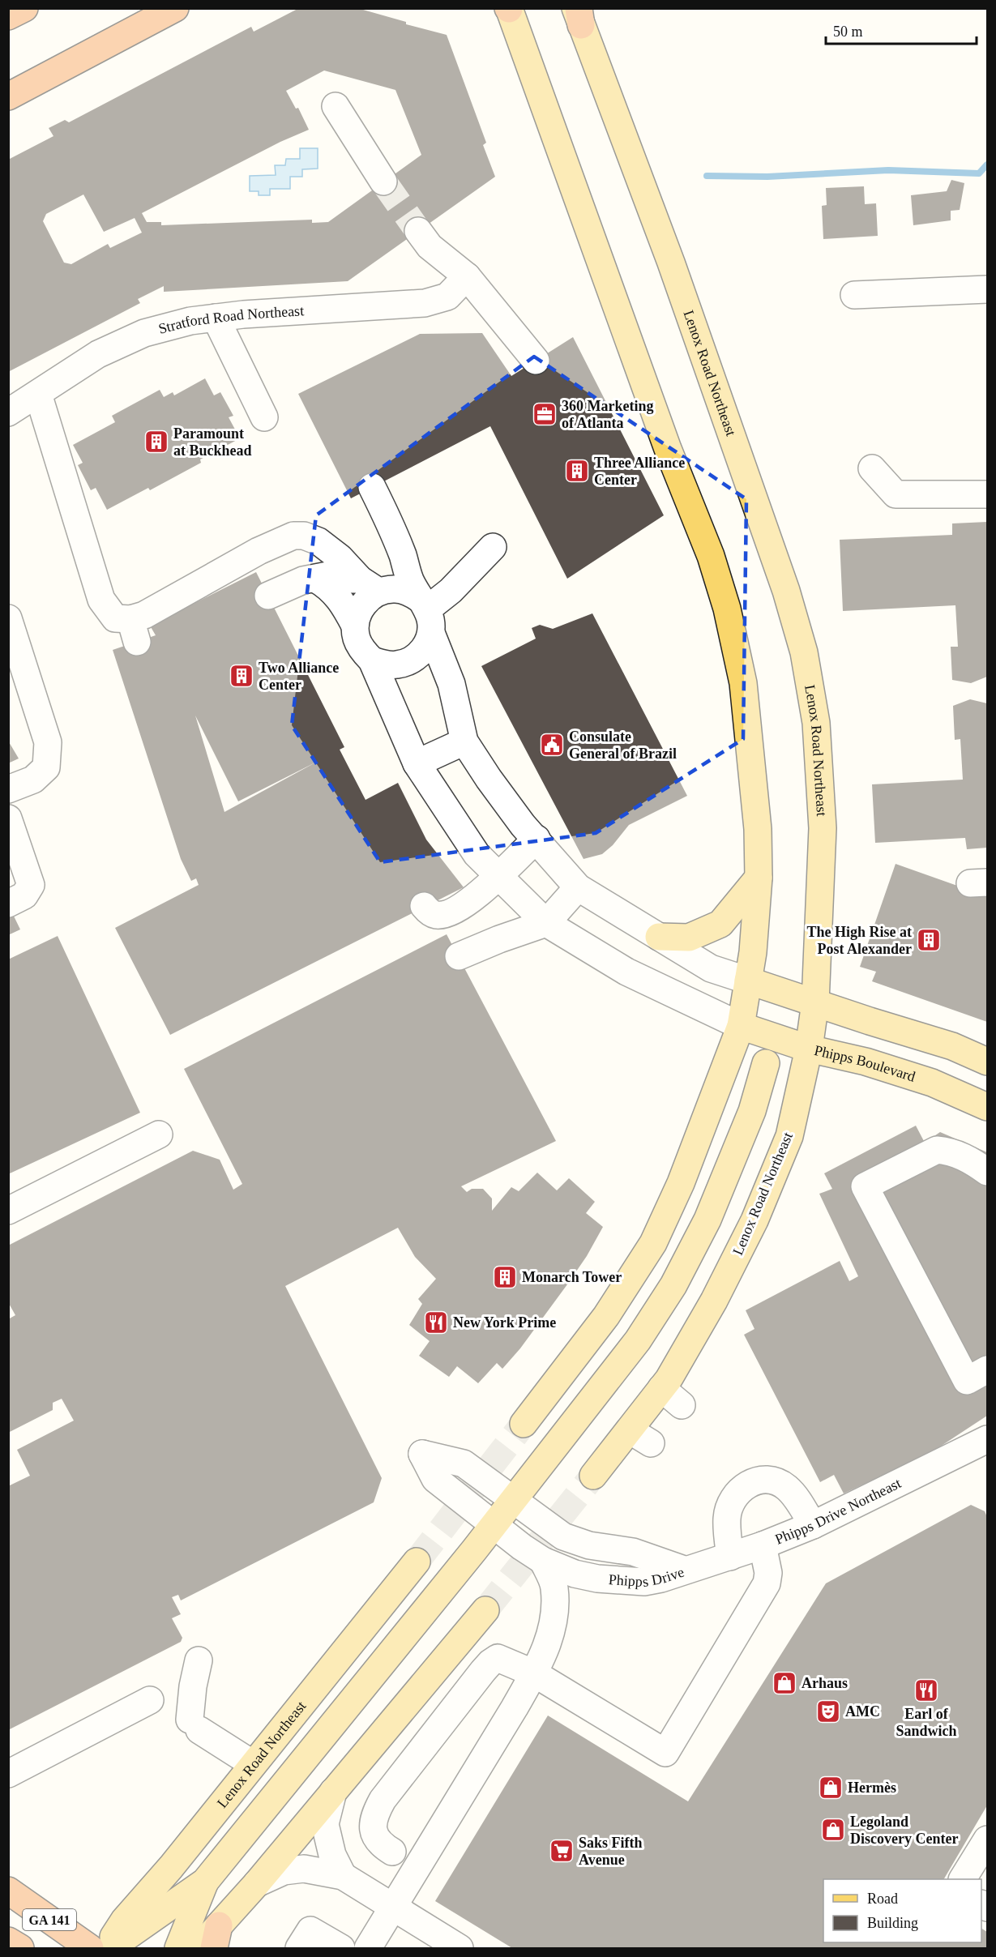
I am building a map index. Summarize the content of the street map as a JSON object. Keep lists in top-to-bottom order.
{
  "streets": {
    "highway": ["GA 141"],
    "main road": ["Lenox Road Northeast", "Phipps Boulevard"],
    "street": ["Stratford Road Northeast", "Phipps Drive Northeast", "Phipps Drive"]
  },
  "crossings": [
    ["Lenox Road Northeast", "Phipps Boulevard"],
    ["Phipps Drive Northeast", "Phipps Drive"]
  ],
  "places": {
    "office": ["360 Marketing of Atlanta"],
    "building": [
      "Paramount at Buckhead",
      "Three Alliance Center",
      "Two Alliance Center",
      "The High Rise at Post Alexander",
      "Monarch Tower"
    ],
    "public building": ["Consulate General of Brazil"],
    "restaurant": ["New York Prime", "Earl of Sandwich"],
    "shop": ["Arhaus", "Hermès", "Legoland Discovery Center"],
    "theatre": ["AMC"],
    "supermarket": ["Saks Fifth Avenue"]
  },
  "legend": ["Road", "Building"],
  "scale_bar": "50 m"
}
